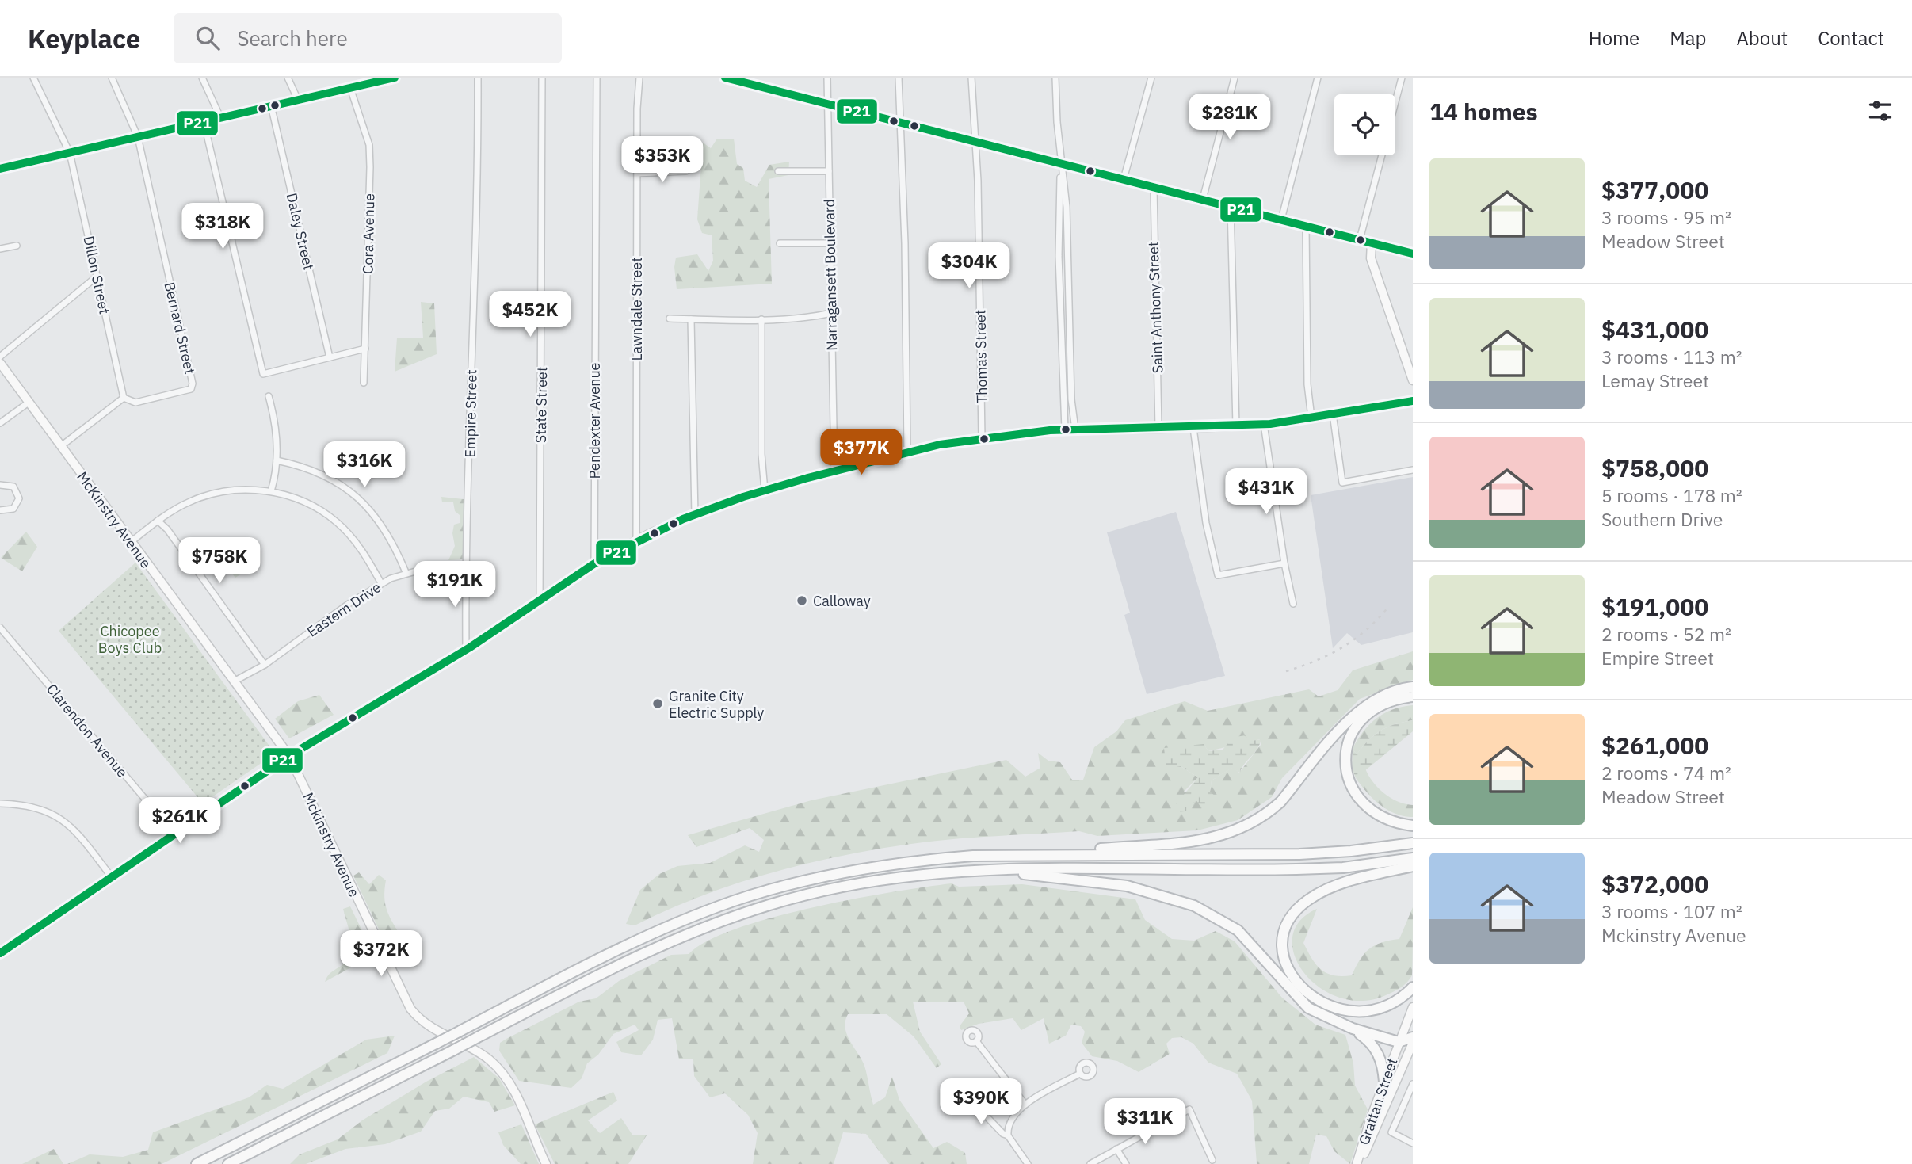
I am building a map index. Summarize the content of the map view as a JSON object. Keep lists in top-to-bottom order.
{
  "streets": {
    "main road": ["McKinstry Avenue", "Mckinstry Avenue", "Grattan Street"],
    "street": [
      "Daley Street",
      "Cora Avenue",
      "Dillon Street",
      "Narragansett Boulevard",
      "Saint Anthony Street",
      "Lawndale Street",
      "Bernard Street",
      "Thomas Street",
      "State Street",
      "Empire Street",
      "Pendexter Avenue",
      "Eastern Drive",
      "Clarendon Avenue"
    ]
  },
  "crossings": [
    ["Dillon Street", "Bernard Street"],
    ["Empire Street", "Eastern Drive"],
    ["McKinstry Avenue", "Eastern Drive"],
    ["McKinstry Avenue", "Mckinstry Avenue"]
  ],
  "parks": ["Chicopee Boys Club"],
  "places": ["Calloway", "Granite City Electric Supply"],
  "lines": ["transit line P21"],
  "page": {
    "header": "Keyplace",
    "search": "Search here",
    "nav": [
      "Home",
      "Map",
      "About",
      "Contact"
    ],
    "heading": "14 homes",
    "price": [
      "$281K",
      "$353K",
      "$318K",
      "$304K",
      "$452K",
      "$377K",
      "$316K",
      "$431K",
      "$758K",
      "$191K",
      "$261K",
      "$372K",
      "$390K",
      "$311K"
    ],
    "list": [
      {
        "name": "$377,000",
        "note": "3 rooms · 95 m² · Meadow Street"
      },
      {
        "name": "$431,000",
        "note": "3 rooms · 113 m² · Lemay Street"
      },
      {
        "name": "$758,000",
        "note": "5 rooms · 178 m² · Southern Drive"
      },
      {
        "name": "$191,000",
        "note": "2 rooms · 52 m² · Empire Street"
      },
      {
        "name": "$261,000",
        "note": "2 rooms · 74 m² · Meadow Street"
      },
      {
        "name": "$372,000",
        "note": "3 rooms · 107 m² · Mckinstry Avenue"
      }
    ]
  }
}
